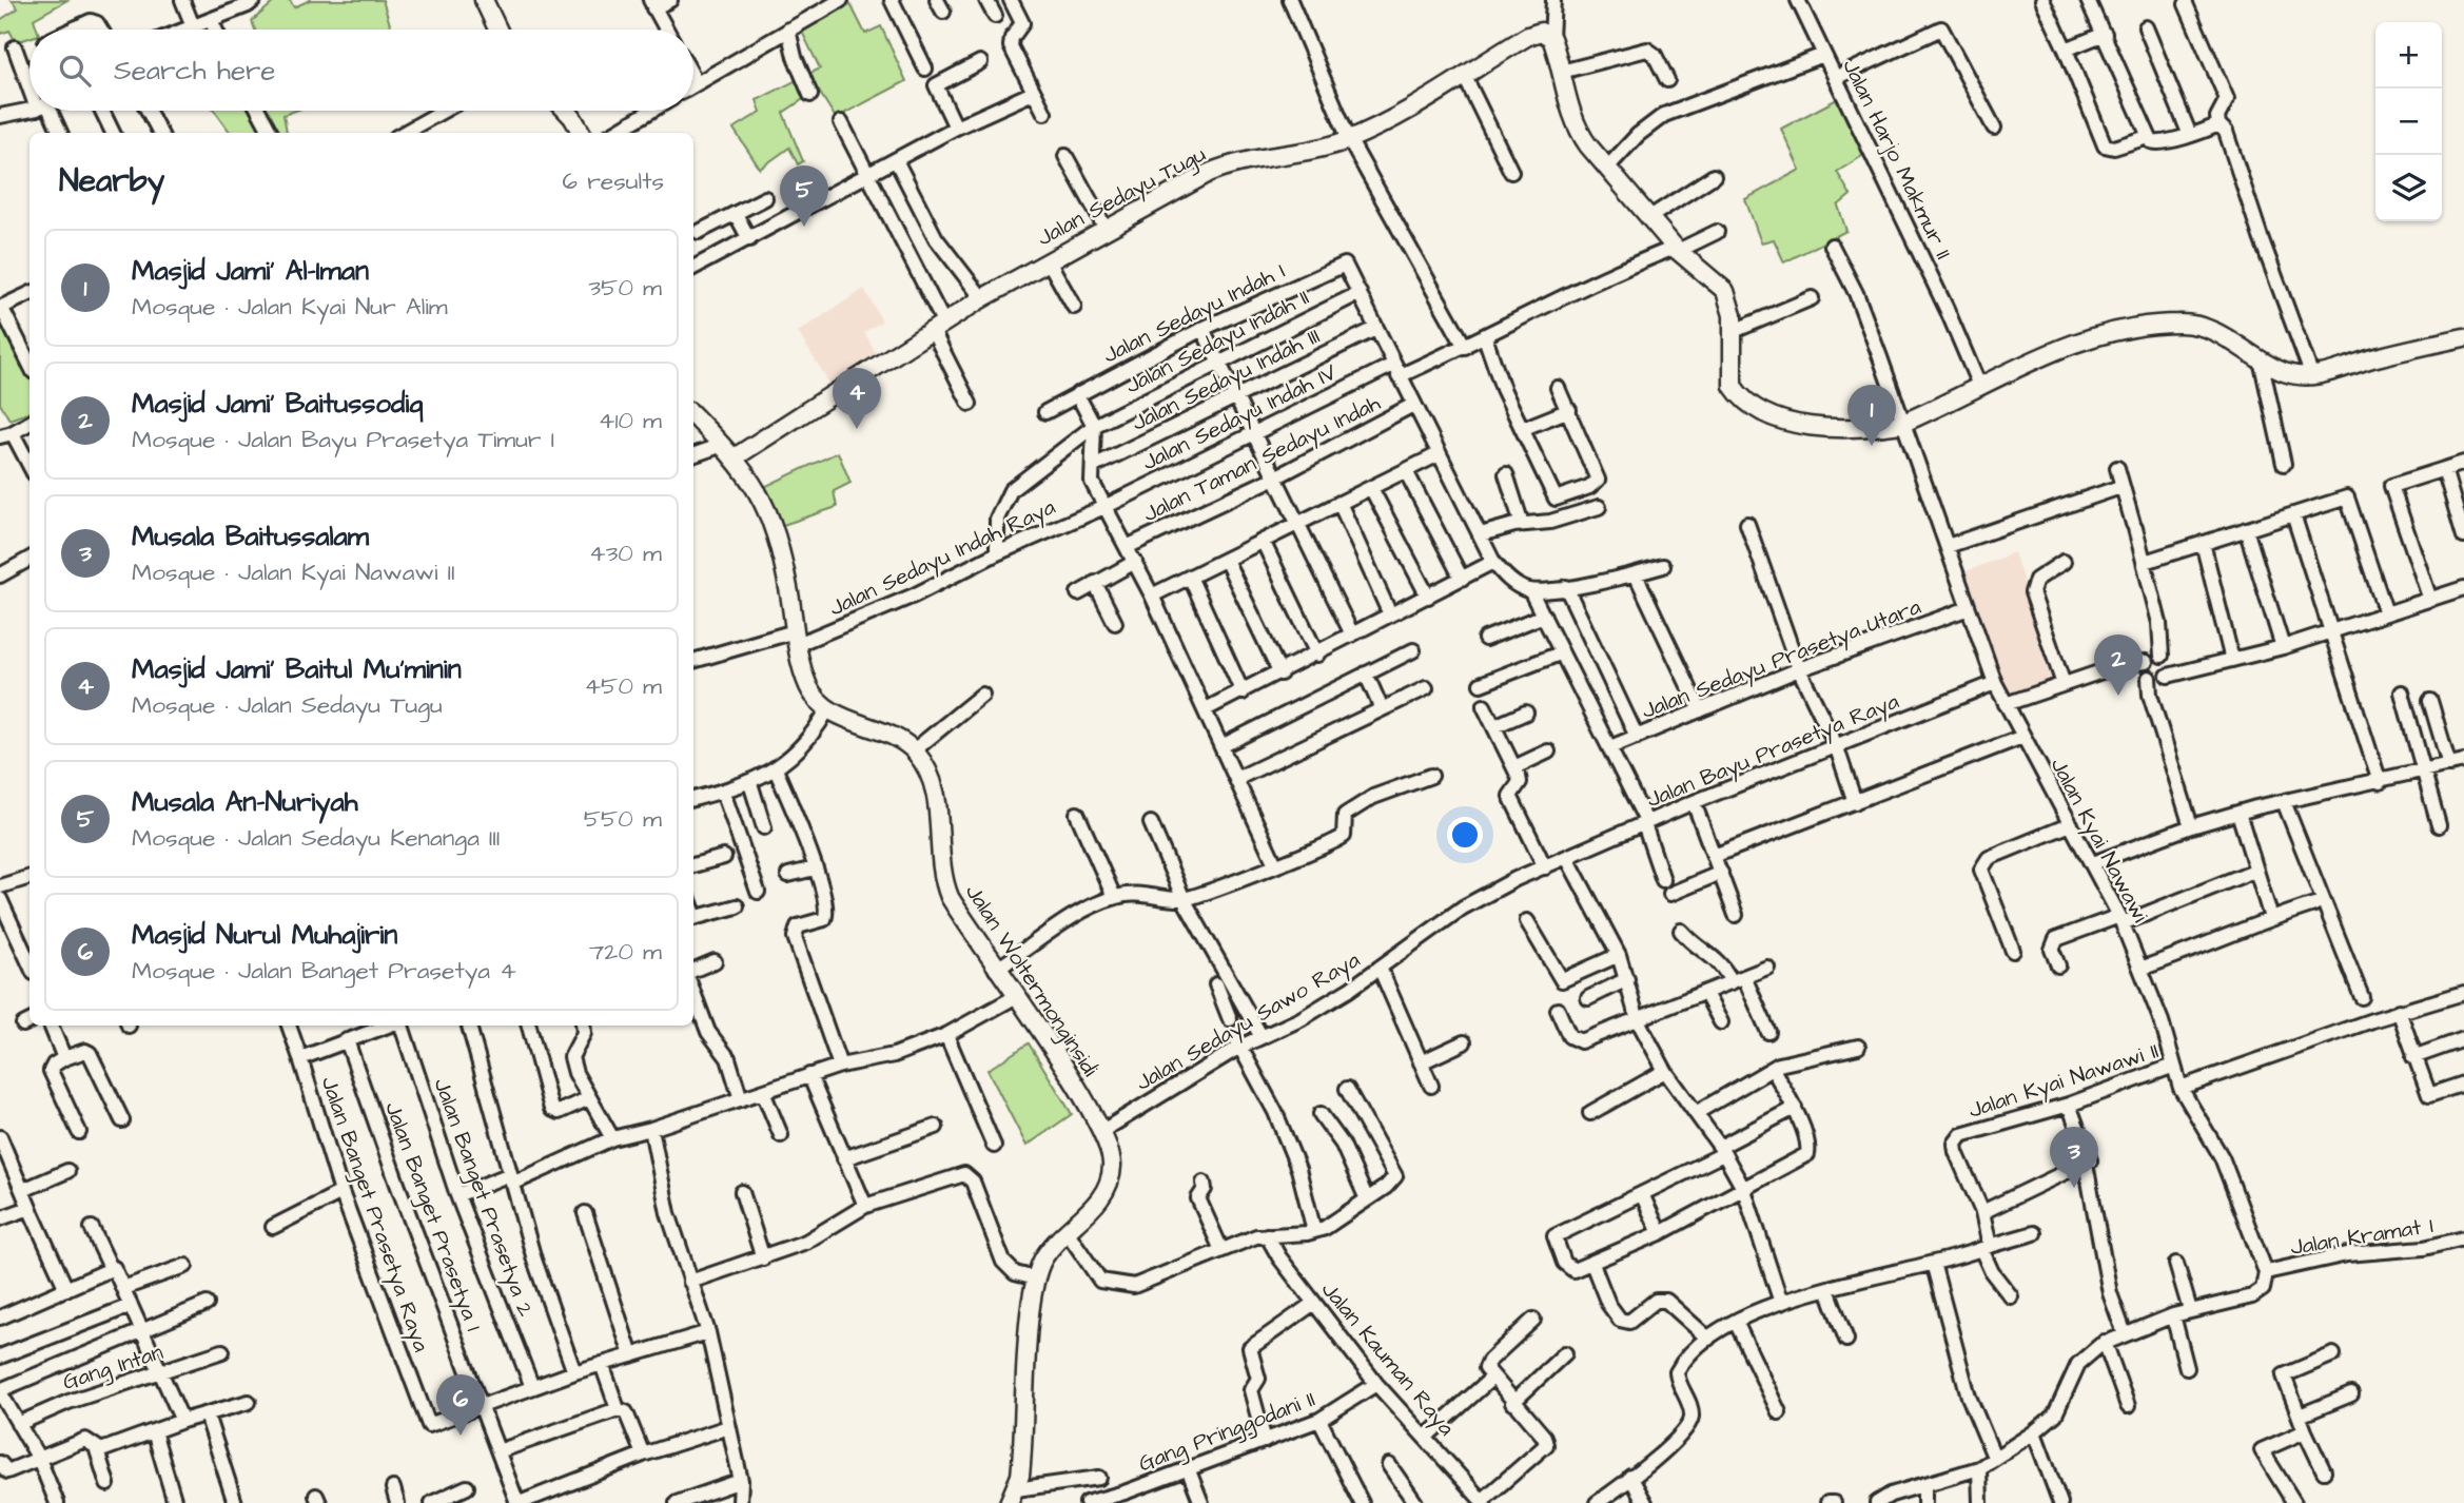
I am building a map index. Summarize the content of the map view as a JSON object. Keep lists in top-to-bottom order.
{
  "streets": {
    "street": [
      "Jalan Harjo Makmur II",
      "Jalan Sedayu Tugu",
      "Jalan Sedayu Indah I",
      "Jalan Sedayu Indah II",
      "Jalan Sedayu Indah III",
      "Jalan Sedayu Indah IV",
      "Jalan Taman Sedayu Indah",
      "Jalan Sedayu Indah Raya",
      "Jalan Sedayu Prasetya Utara",
      "Jalan Bayu Prasetya Raya",
      "Jalan Kyai Nawawi",
      "Jalan Woltermonginsidi",
      "Jalan Sedayu Sawo Raya",
      "Jalan Kyai Nawawi II",
      "Jalan Banget Prasetya 2",
      "Jalan Banget Prasetya Raya",
      "Jalan Banget Prasetya 1",
      "Jalan Kramat I",
      "Jalan Kauman Raya",
      "Gang Intan",
      "Gang Pringgodani II"
    ]
  },
  "crossings": [
    ["Jalan Sedayu Indah I", "Jalan Sedayu Indah II"],
    ["Jalan Sedayu Indah II", "Jalan Sedayu Indah Raya"],
    ["Jalan Sedayu Indah IV", "Jalan Sedayu Indah Raya"],
    ["Jalan Sedayu Prasetya Utara", "Jalan Kyai Nawawi"],
    ["Jalan Bayu Prasetya Raya", "Jalan Kyai Nawawi"],
    ["Jalan Bayu Prasetya Raya", "Jalan Sedayu Sawo Raya"],
    ["Jalan Kyai Nawawi", "Jalan Kyai Nawawi II"],
    ["Jalan Kyai Nawawi", "Jalan Kramat I"],
    ["Jalan Woltermonginsidi", "Jalan Sedayu Sawo Raya"],
    ["Jalan Banget Prasetya Raya", "Jalan Banget Prasetya 1"],
    ["Jalan Kauman Raya", "Gang Pringgodani II"]
  ],
  "page": {
    "map_buttons": ["+", "−"],
    "search": "Search here",
    "heading": ["Nearby", "6 results"],
    "pins": [
      "5",
      "4",
      "1",
      "2",
      "3",
      "6"
    ],
    "list": [
      {
        "mark": "1",
        "name": "Masjid Jami' Al-Iman",
        "note": "Mosque · Jalan Kyai Nur Alim",
        "value": "350 m"
      },
      {
        "mark": "2",
        "name": "Masjid Jami' Baitussodiq",
        "note": "Mosque · Jalan Bayu Prasetya Timur I",
        "value": "410 m"
      },
      {
        "mark": "3",
        "name": "Musala Baitussalam",
        "note": "Mosque · Jalan Kyai Nawawi II",
        "value": "430 m"
      },
      {
        "mark": "4",
        "name": "Masjid Jami' Baitul Mu'minin",
        "note": "Mosque · Jalan Sedayu Tugu",
        "value": "450 m"
      },
      {
        "mark": "5",
        "name": "Musala An-Nuriyah",
        "note": "Mosque · Jalan Sedayu Kenanga III",
        "value": "550 m"
      },
      {
        "mark": "6",
        "name": "Masjid Nurul Muhajirin",
        "note": "Mosque · Jalan Banget Prasetya 4",
        "value": "720 m"
      }
    ]
  }
}
